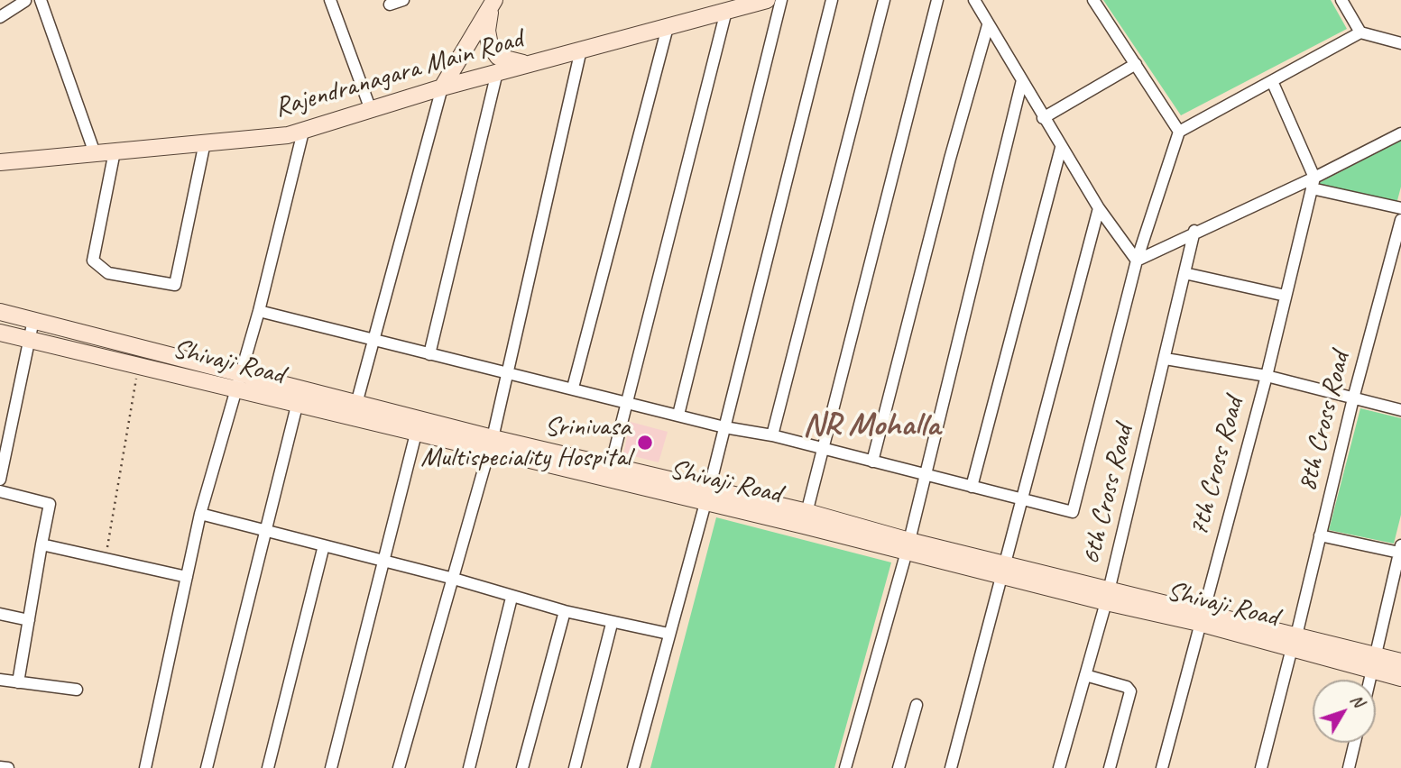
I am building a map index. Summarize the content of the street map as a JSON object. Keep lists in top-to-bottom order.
{
  "streets": {
    "street": [
      "Rajendranagara Main Road",
      "Shivaji Road",
      "8th Cross Road",
      "7th Cross Road",
      "6th Cross Road"
    ]
  },
  "crossings": [
    ["Shivaji Road", "8th Cross Road"],
    ["Shivaji Road", "7th Cross Road"],
    ["Shivaji Road", "6th Cross Road"]
  ],
  "districts": ["NR Mohalla"],
  "places": ["Srinivasa Multispeciality Hospital"],
  "north": "top right"
}
